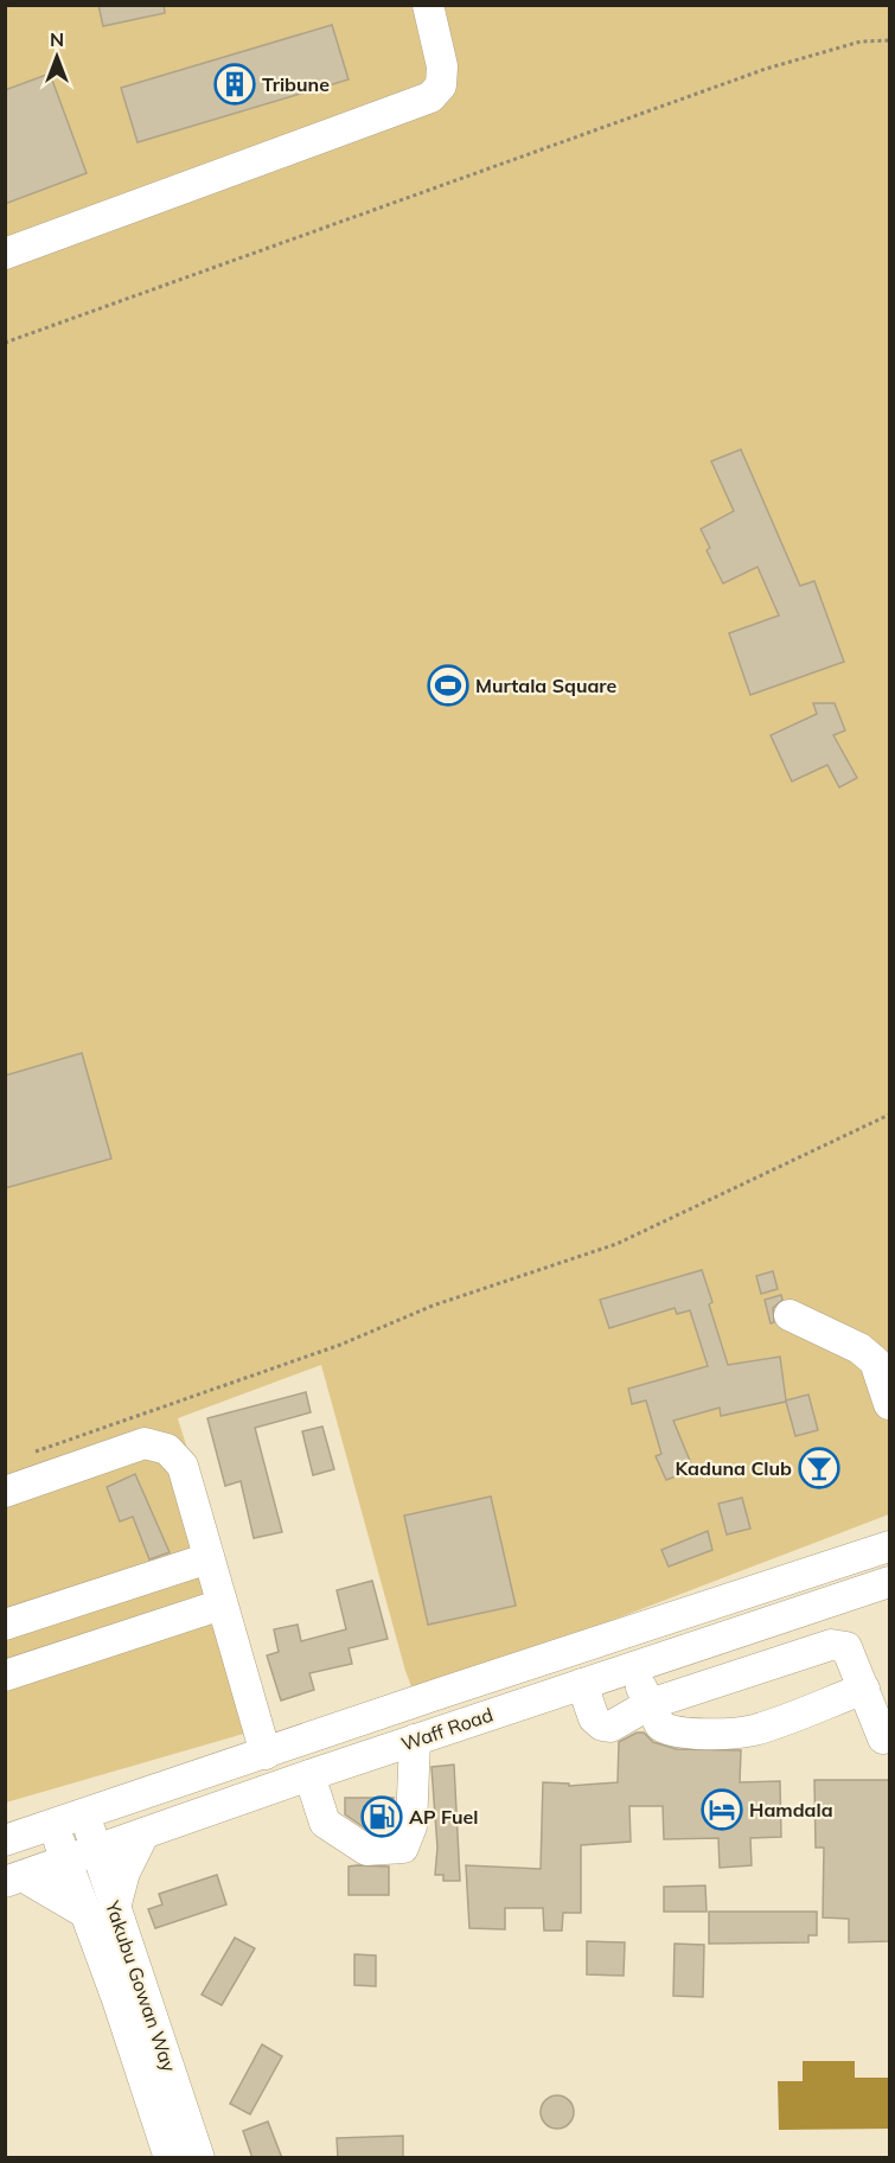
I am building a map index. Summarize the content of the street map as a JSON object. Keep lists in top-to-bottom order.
{
  "streets": {
    "street": ["Waff Road", "Yakubu Gowan Way"]
  },
  "crossings": [
    ["Waff Road", "Yakubu Gowan Way"]
  ],
  "places": {
    "building": ["Tribune"],
    "sports": ["Murtala Square"],
    "bar": ["Kaduna Club"],
    "hotel": ["Hamdala"],
    "fuel station": ["AP Fuel"]
  },
  "north": "top"
}
